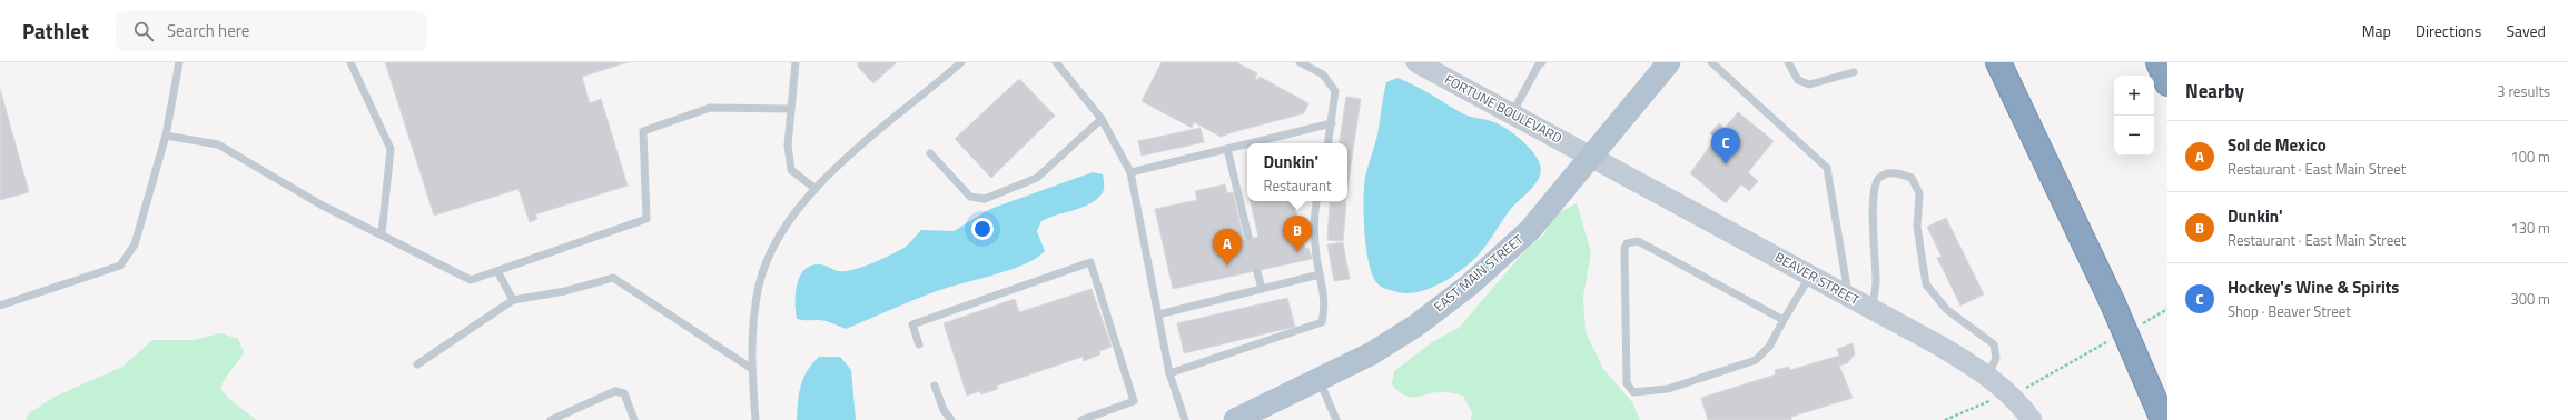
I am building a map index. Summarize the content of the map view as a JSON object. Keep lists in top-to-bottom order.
{
  "streets": {
    "main road": ["FORTUNE BOULEVARD", "EAST MAIN STREET", "BEAVER STREET"]
  },
  "crossings": [
    ["FORTUNE BOULEVARD", "EAST MAIN STREET"],
    ["FORTUNE BOULEVARD", "BEAVER STREET"],
    ["EAST MAIN STREET", "BEAVER STREET"]
  ],
  "page": {
    "header": "Pathlet",
    "search": "Search here",
    "nav": ["Map", "Directions", "Saved"],
    "heading": ["Nearby", "3 results"],
    "map_buttons": ["+", "−"],
    "list": [
      {
        "mark": "A",
        "name": "Sol de Mexico",
        "note": "Restaurant · East Main Street",
        "value": "100 m"
      },
      {
        "mark": "B",
        "name": "Dunkin'",
        "note": "Restaurant · East Main Street",
        "value": "130 m"
      },
      {
        "mark": "C",
        "name": "Hockey's Wine & Spirits",
        "note": "Shop · Beaver Street",
        "value": "300 m"
      }
    ],
    "pins": ["C", "B", "A"],
    "popup": ["Dunkin'", "Restaurant"]
  }
}
